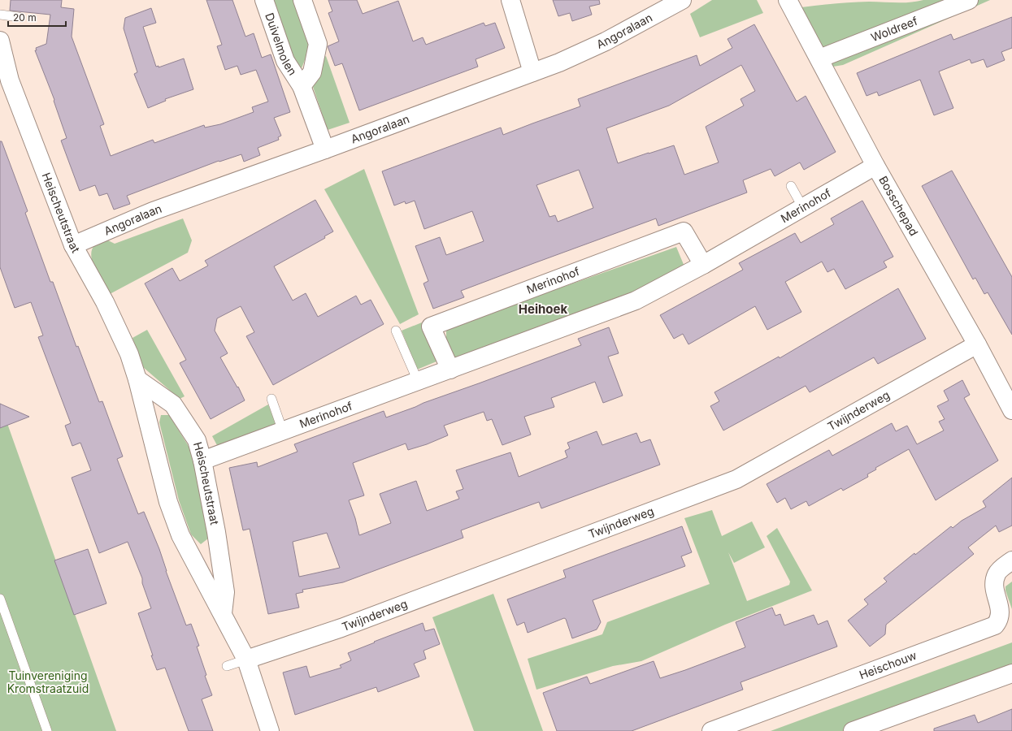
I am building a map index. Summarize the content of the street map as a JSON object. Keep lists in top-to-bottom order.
{
  "streets": {
    "street": [
      "Woldreef",
      "Angoralaan",
      "Duivelmolen",
      "Merinohof",
      "Bosschepad",
      "Heischeutstraat",
      "Twijnderweg",
      "Heischouw"
    ]
  },
  "crossings": [
    ["Woldreef", "Bosschepad"],
    ["Angoralaan", "Duivelmolen"],
    ["Angoralaan", "Heischeutstraat"],
    ["Merinohof", "Bosschepad"],
    ["Merinohof", "Heischeutstraat"],
    ["Bosschepad", "Twijnderweg"],
    ["Heischeutstraat", "Twijnderweg"]
  ],
  "districts": ["Heihoek"],
  "parks": ["Tuinvereniging Kromstraatzuid"],
  "scale_bar": "20 m"
}
